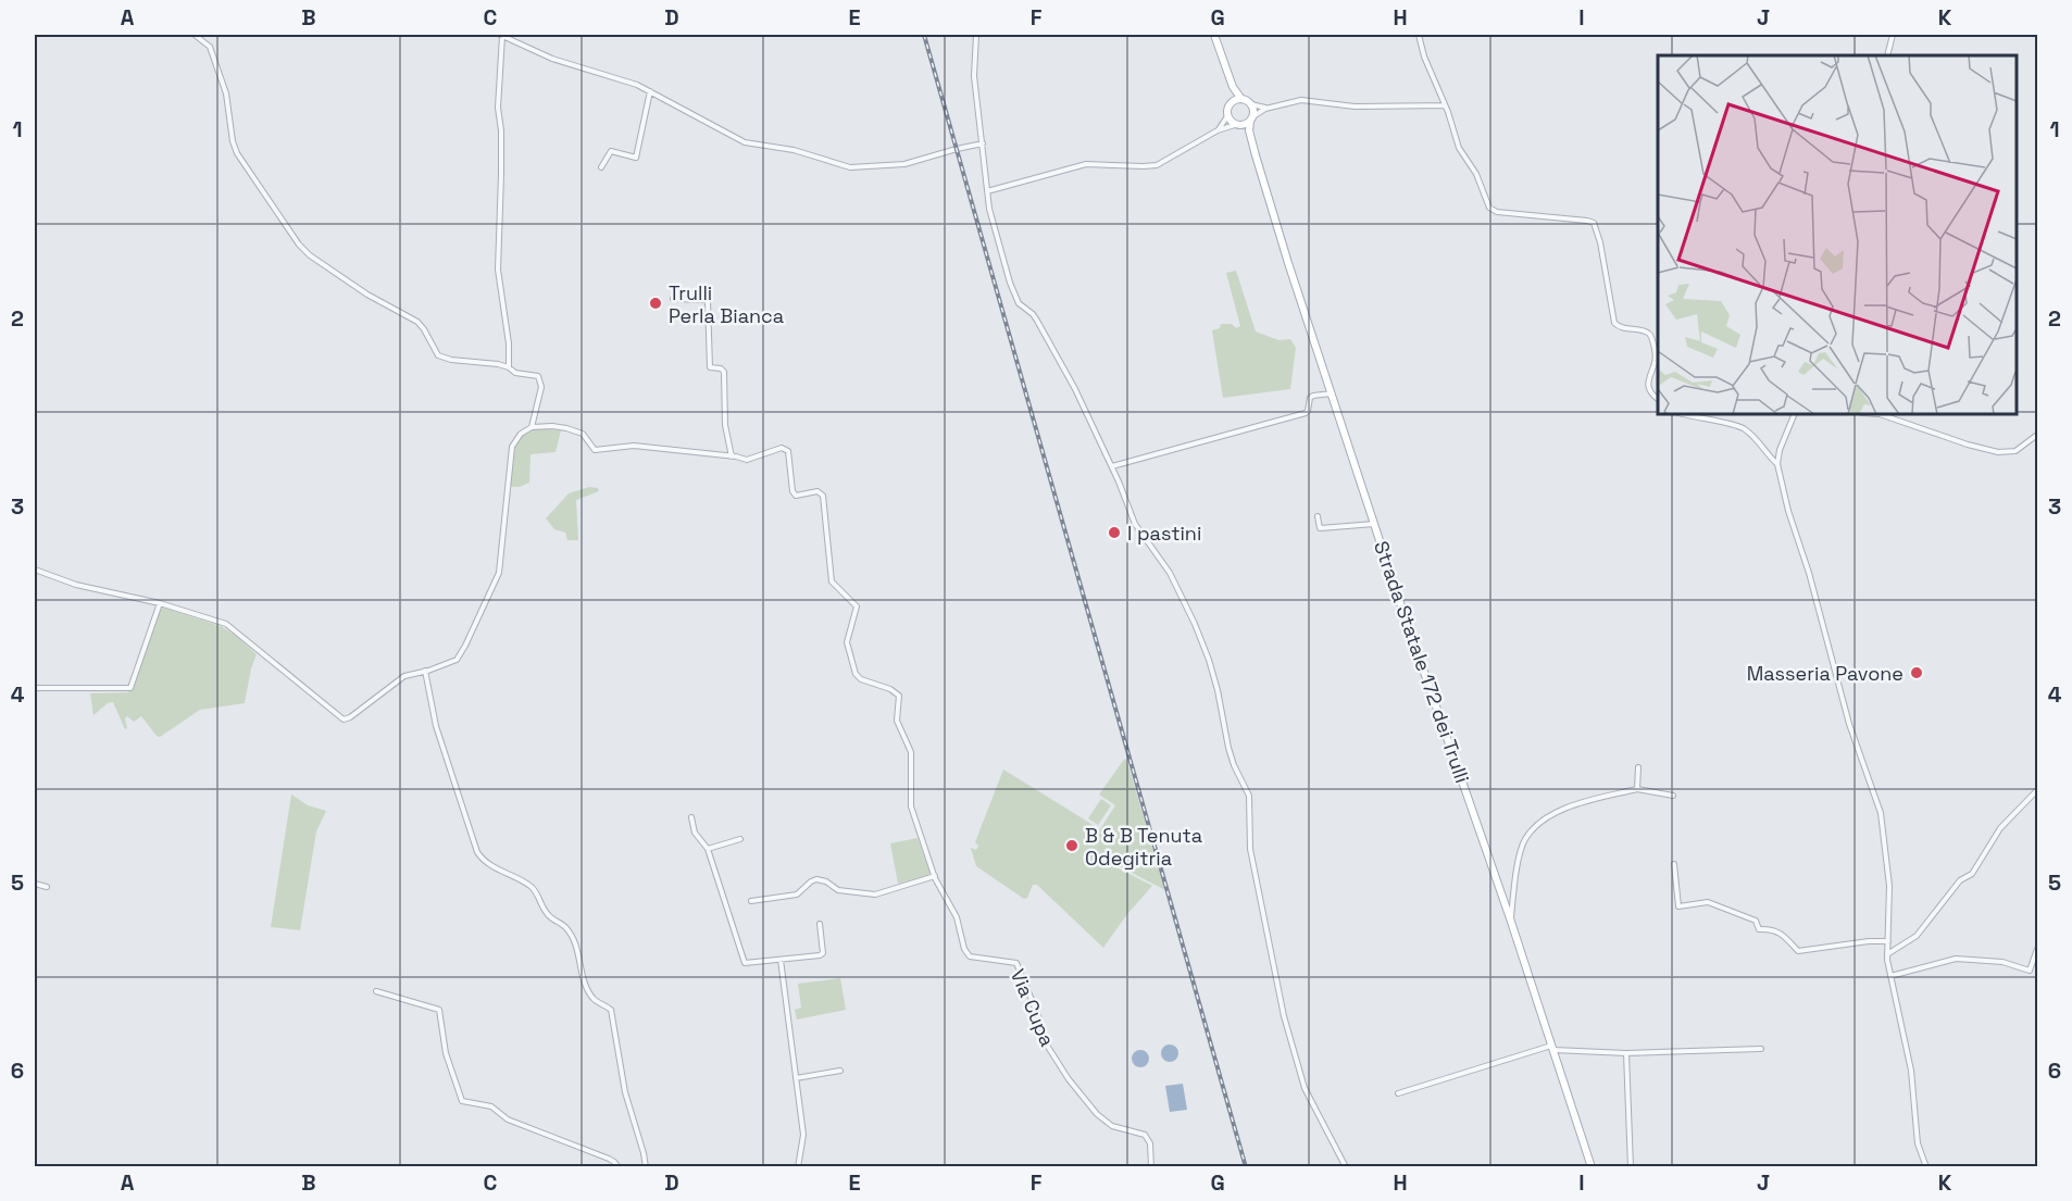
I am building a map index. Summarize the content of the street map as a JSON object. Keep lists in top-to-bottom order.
{
  "streets": {
    "main road": ["Strada Statale 172 dei Trulli"],
    "street": ["Via Cupa"]
  },
  "places": [
    "Trulli Perla Bianca",
    "I pastini",
    "Masseria Pavone",
    "B & B Tenuta Odegitria"
  ],
  "grid": {
    "columns": [
      "A",
      "B",
      "C",
      "D",
      "E",
      "F",
      "G",
      "H",
      "I",
      "J",
      "K"
    ],
    "rows": [
      "1",
      "2",
      "3",
      "4",
      "5",
      "6"
    ]
  }
}
